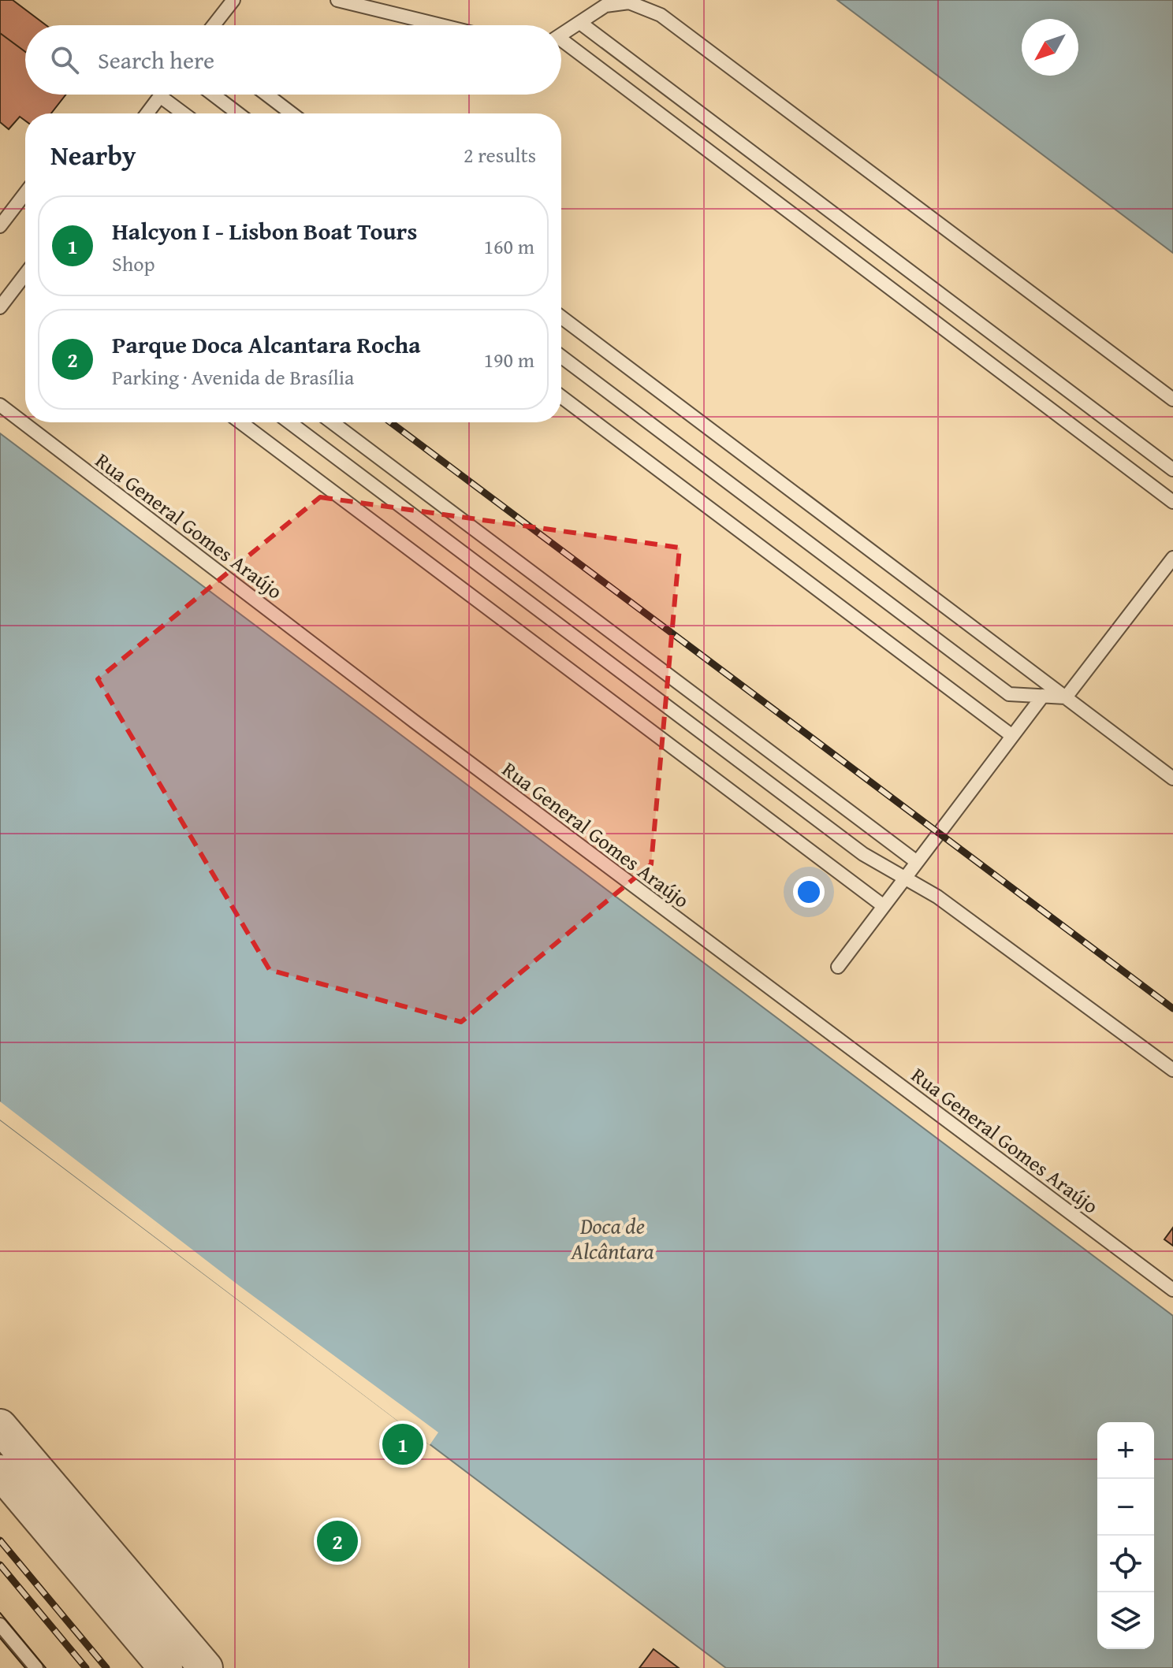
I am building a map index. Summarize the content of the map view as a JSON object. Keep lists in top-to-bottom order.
{
  "streets": {
    "lane": ["Rua General Gomes Araújo"]
  },
  "water": ["Doca de Alcântara"],
  "north": "bottom left",
  "page": {
    "search": "Search here",
    "heading": ["Nearby", "2 results"],
    "list": [
      {
        "mark": "1",
        "name": "Halcyon I - Lisbon Boat Tours",
        "note": "Shop",
        "value": "160 m"
      },
      {
        "mark": "2",
        "name": "Parque Doca Alcantara Rocha",
        "note": "Parking · Avenida de Brasília",
        "value": "190 m"
      }
    ],
    "pins": ["1", "2"],
    "map_buttons": ["+", "−"]
  }
}
